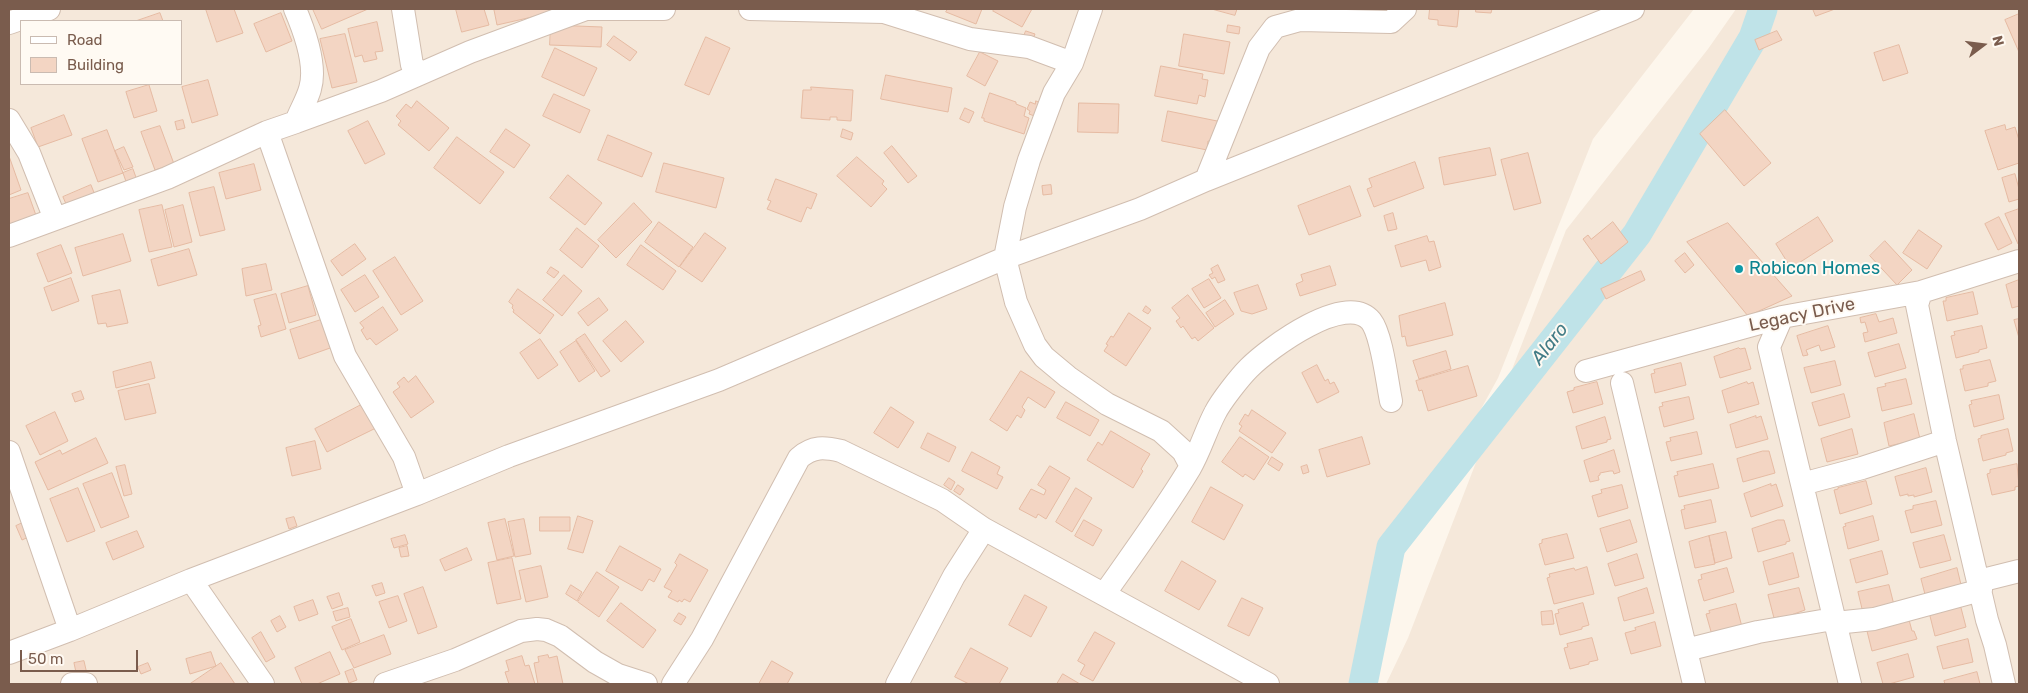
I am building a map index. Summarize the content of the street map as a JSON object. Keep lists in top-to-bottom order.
{
  "streets": {
    "street": ["Legacy Drive"]
  },
  "water": ["Alaro"],
  "places": ["Robicon Homes"],
  "legend": ["Road", "Building"],
  "scale_bar": "50 m",
  "north": "right"
}
